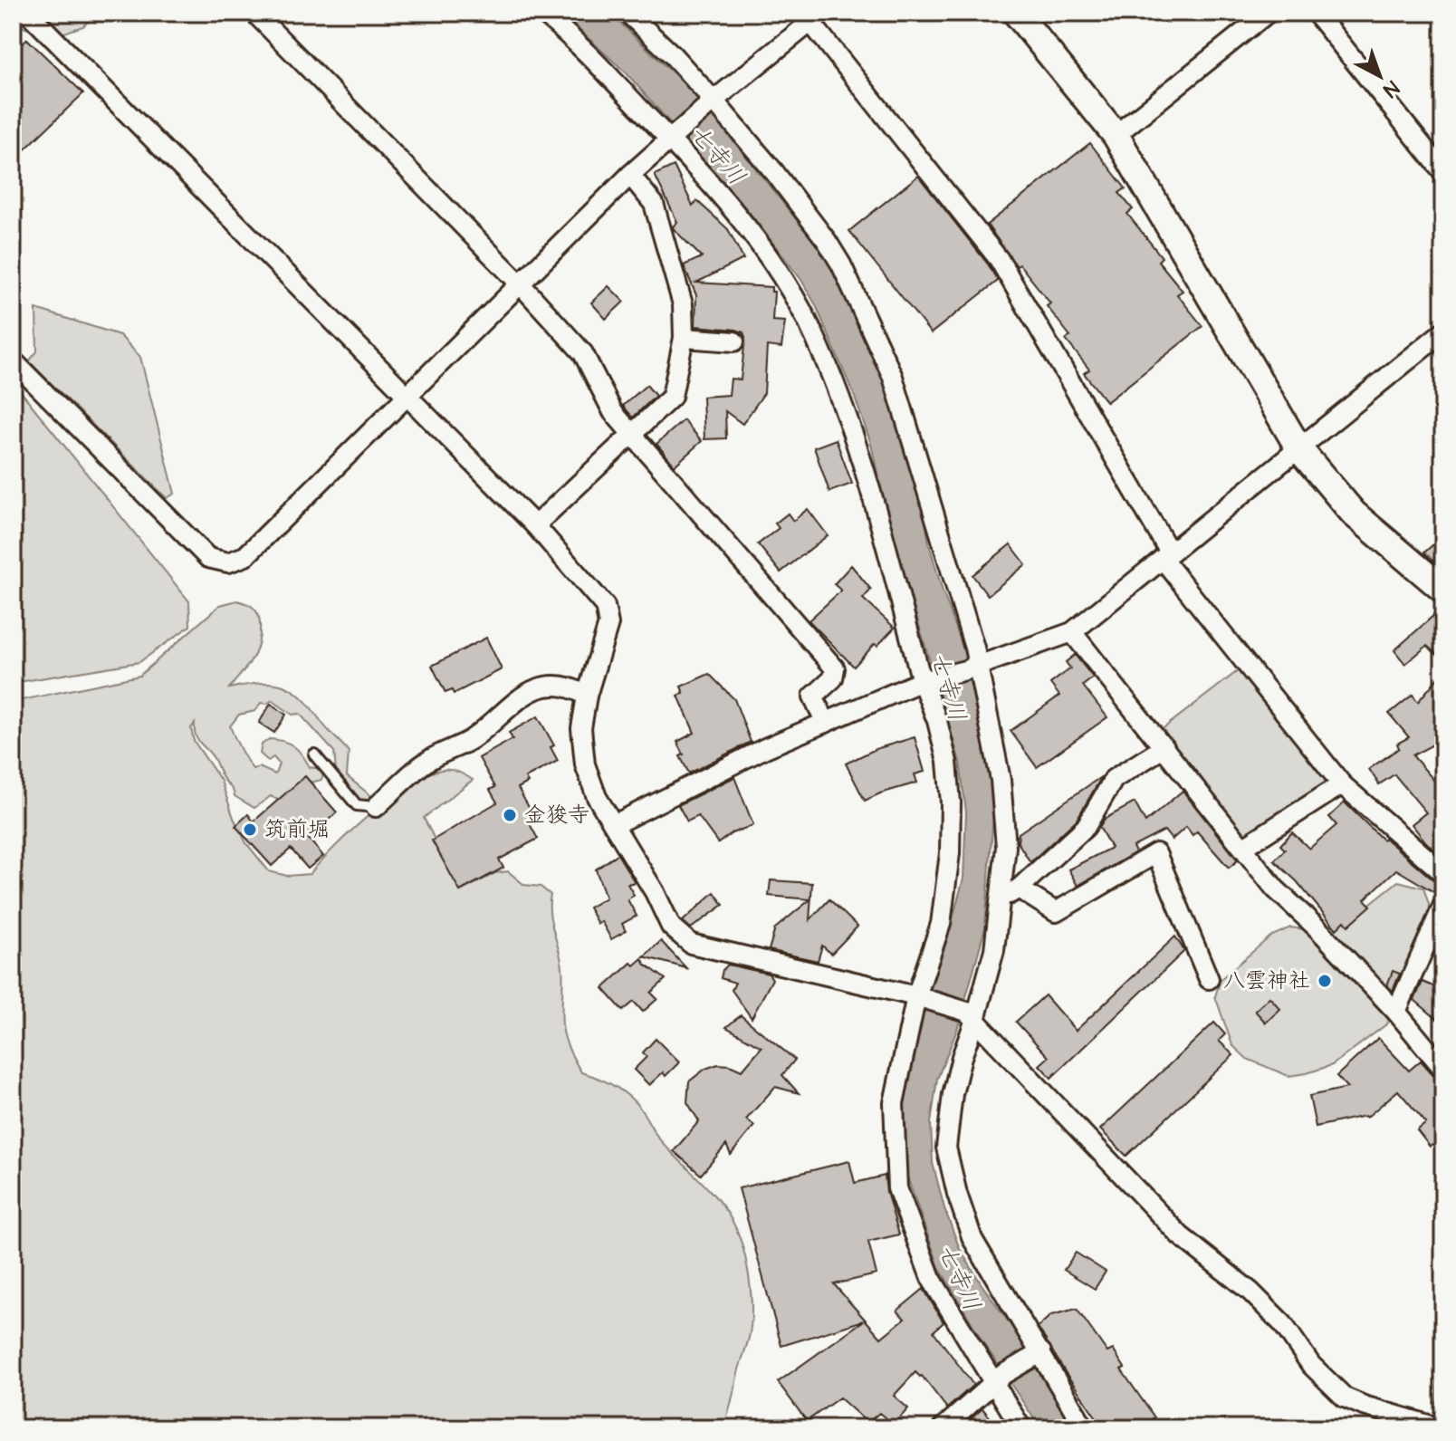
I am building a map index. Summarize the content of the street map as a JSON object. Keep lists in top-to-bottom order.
{
  "water": ["七寺川"],
  "places": ["金狻寺", "筑前堀", "八雲神社"],
  "north": "bottom right"
}
